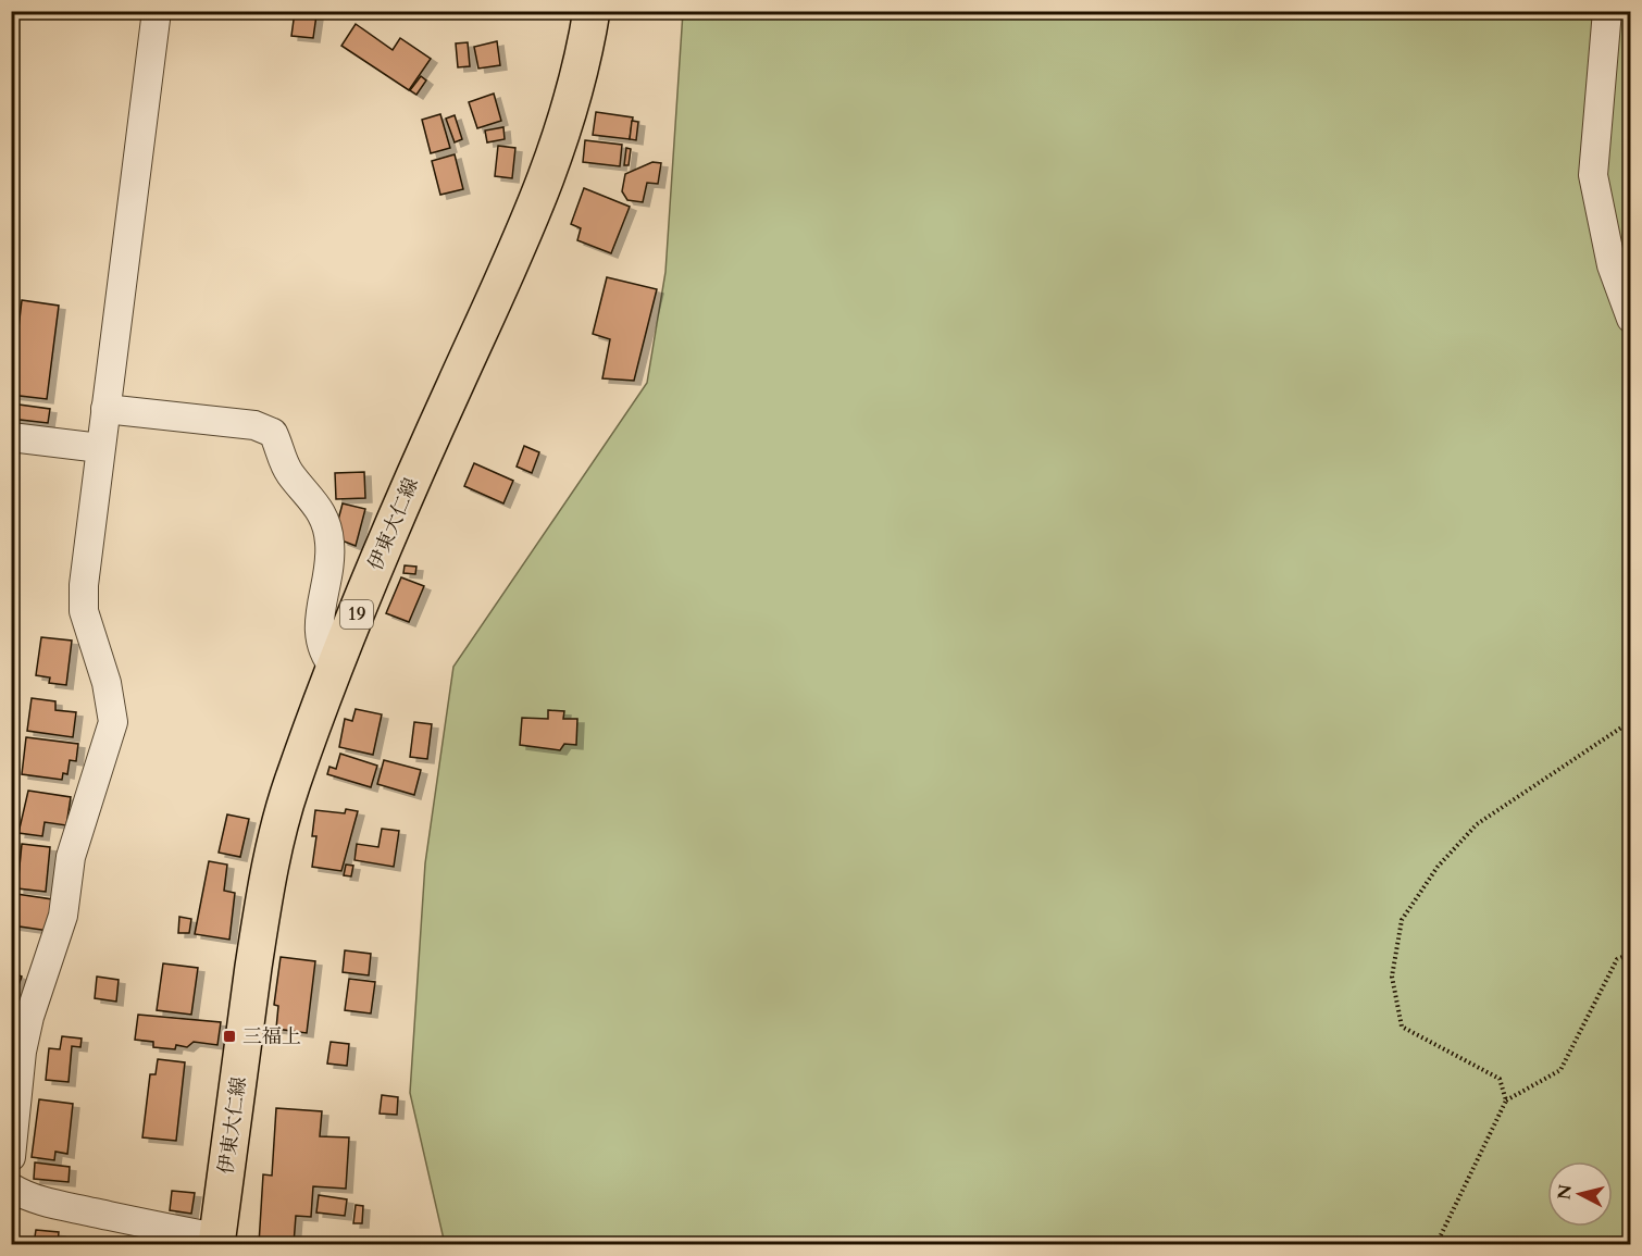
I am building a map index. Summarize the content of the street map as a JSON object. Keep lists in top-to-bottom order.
{
  "streets": {
    "main road": ["伊東大仁線", "19"]
  },
  "places": {
    "transit": ["三福上"]
  },
  "north": "left"
}
